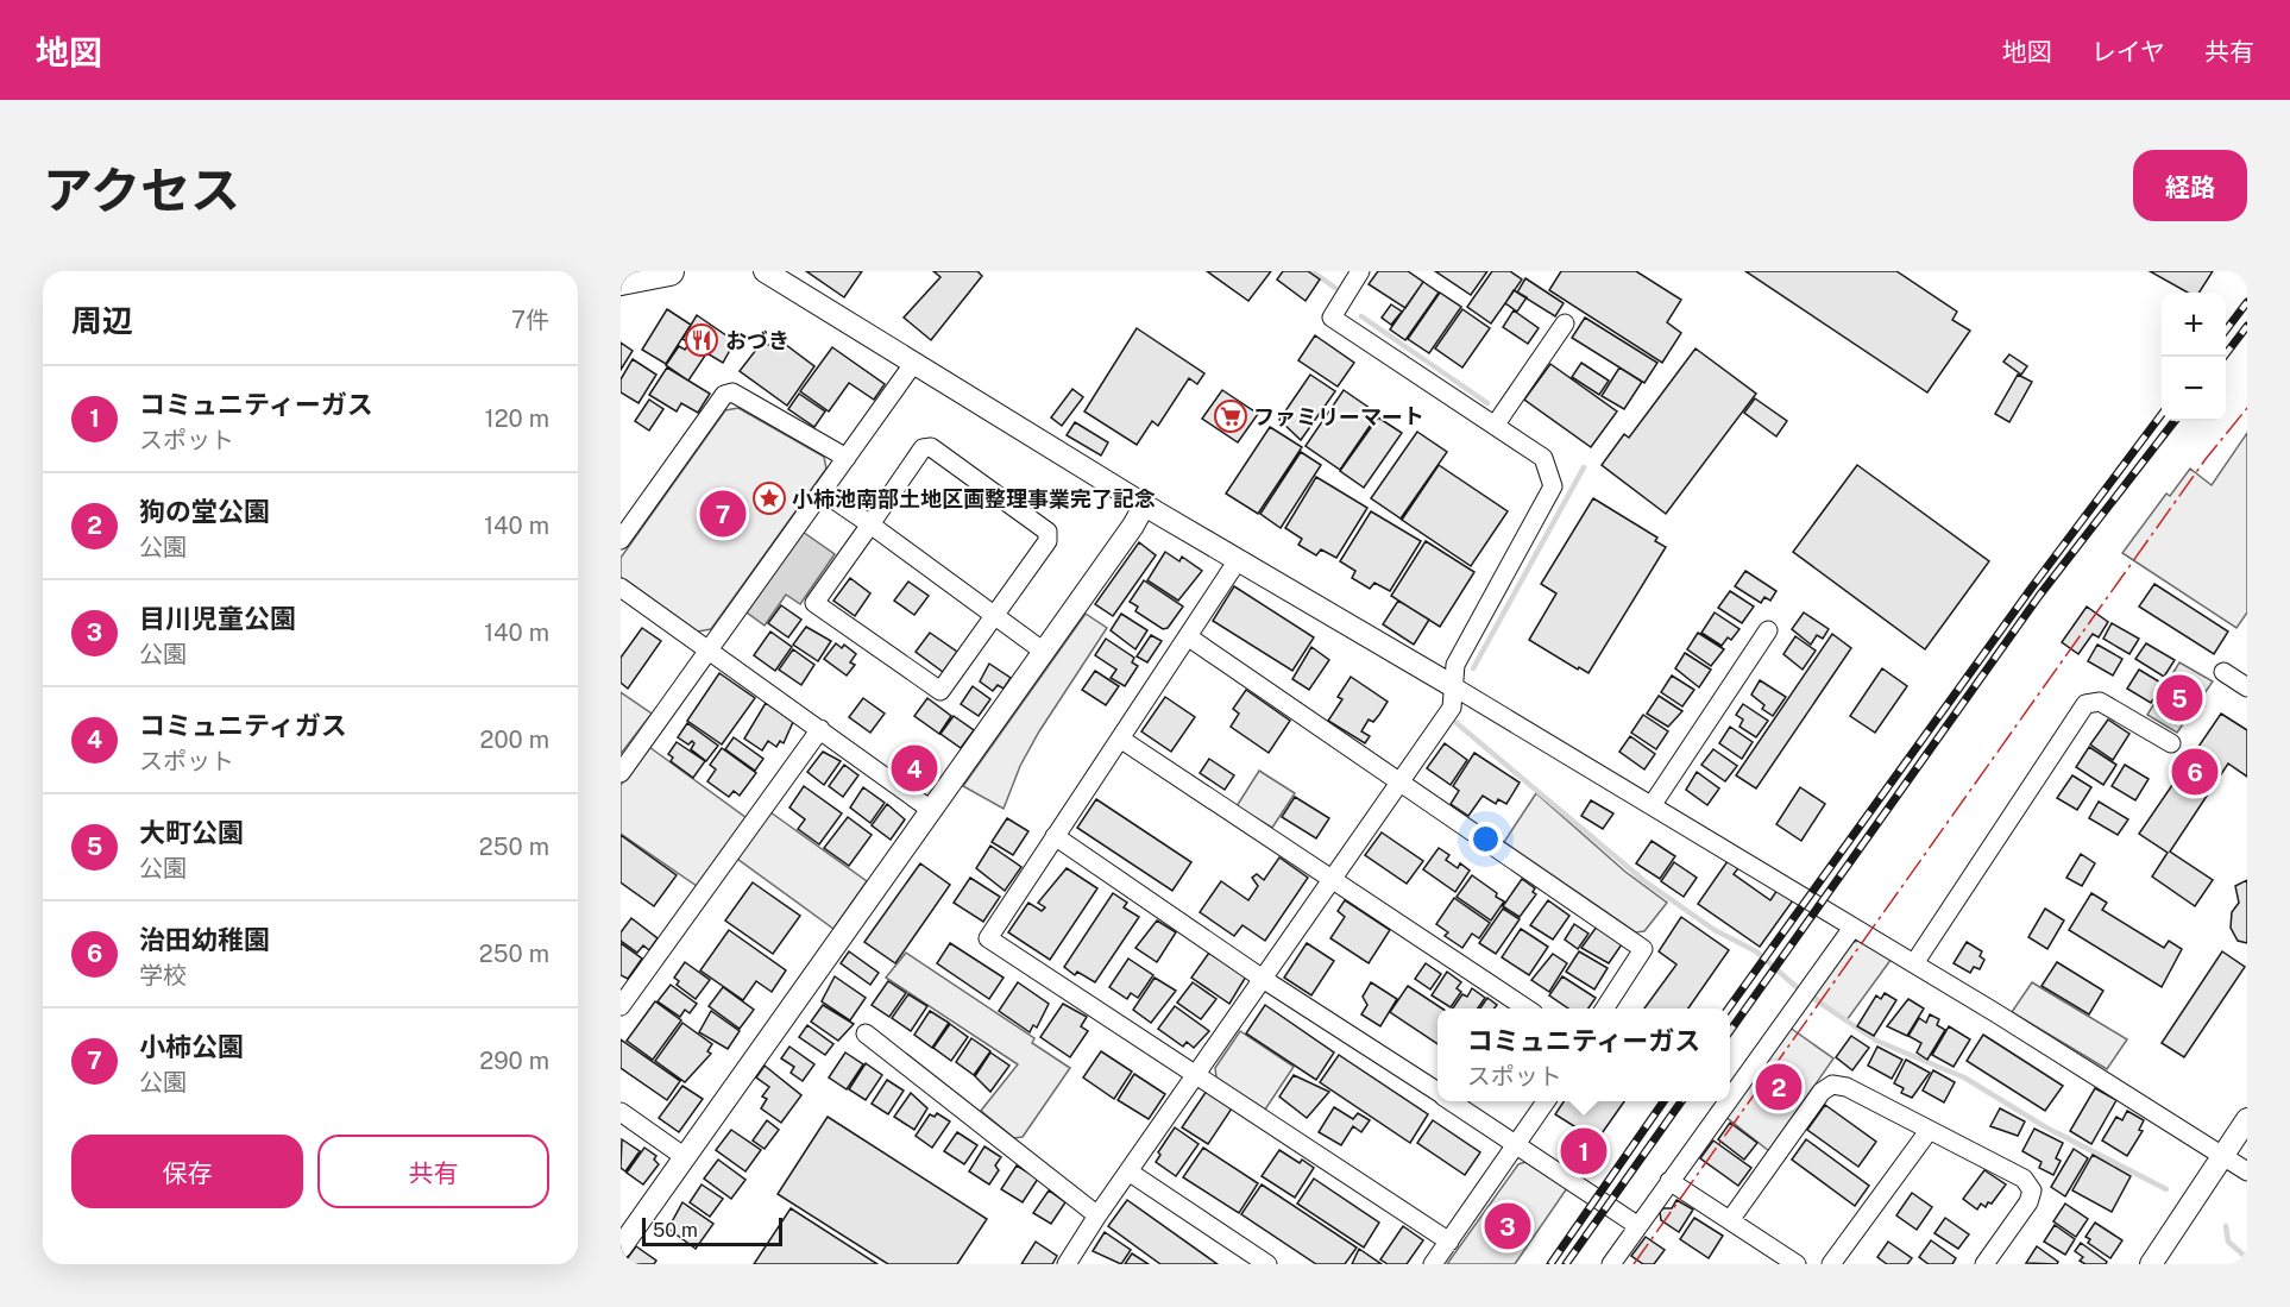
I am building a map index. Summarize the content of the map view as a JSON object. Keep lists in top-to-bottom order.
{
  "places": {
    "restaurant": ["おづき"],
    "supermarket": ["ファミリーマート"],
    "place": ["小柿池南部土地区画整理事業完了記念"]
  },
  "scale_bar": "50 m",
  "page": {
    "header": "地図",
    "nav": ["地図", "レイヤ", "共有"],
    "title": "アクセス",
    "buttons": [
      "経路",
      ["保存", "共有"]
    ],
    "heading": ["周辺", "7件"],
    "map_buttons": ["+", "−"],
    "list": [
      {
        "mark": "1",
        "name": "コミュニティーガス",
        "note": "スポット",
        "value": "120 m"
      },
      {
        "mark": "2",
        "name": "狗の堂公園",
        "note": "公園",
        "value": "140 m"
      },
      {
        "mark": "3",
        "name": "目川児童公園",
        "note": "公園",
        "value": "140 m"
      },
      {
        "mark": "4",
        "name": "コミュニティガス",
        "note": "スポット",
        "value": "200 m"
      },
      {
        "mark": "5",
        "name": "大町公園",
        "note": "公園",
        "value": "250 m"
      },
      {
        "mark": "6",
        "name": "治田幼稚園",
        "note": "学校",
        "value": "250 m"
      },
      {
        "mark": "7",
        "name": "小柿公園",
        "note": "公園",
        "value": "290 m"
      }
    ],
    "pins": [
      "7",
      "5",
      "4",
      "6",
      "2",
      "1",
      "3"
    ],
    "popup": ["コミュニティーガス", "スポット"],
    "scale": "50 m"
  }
}
